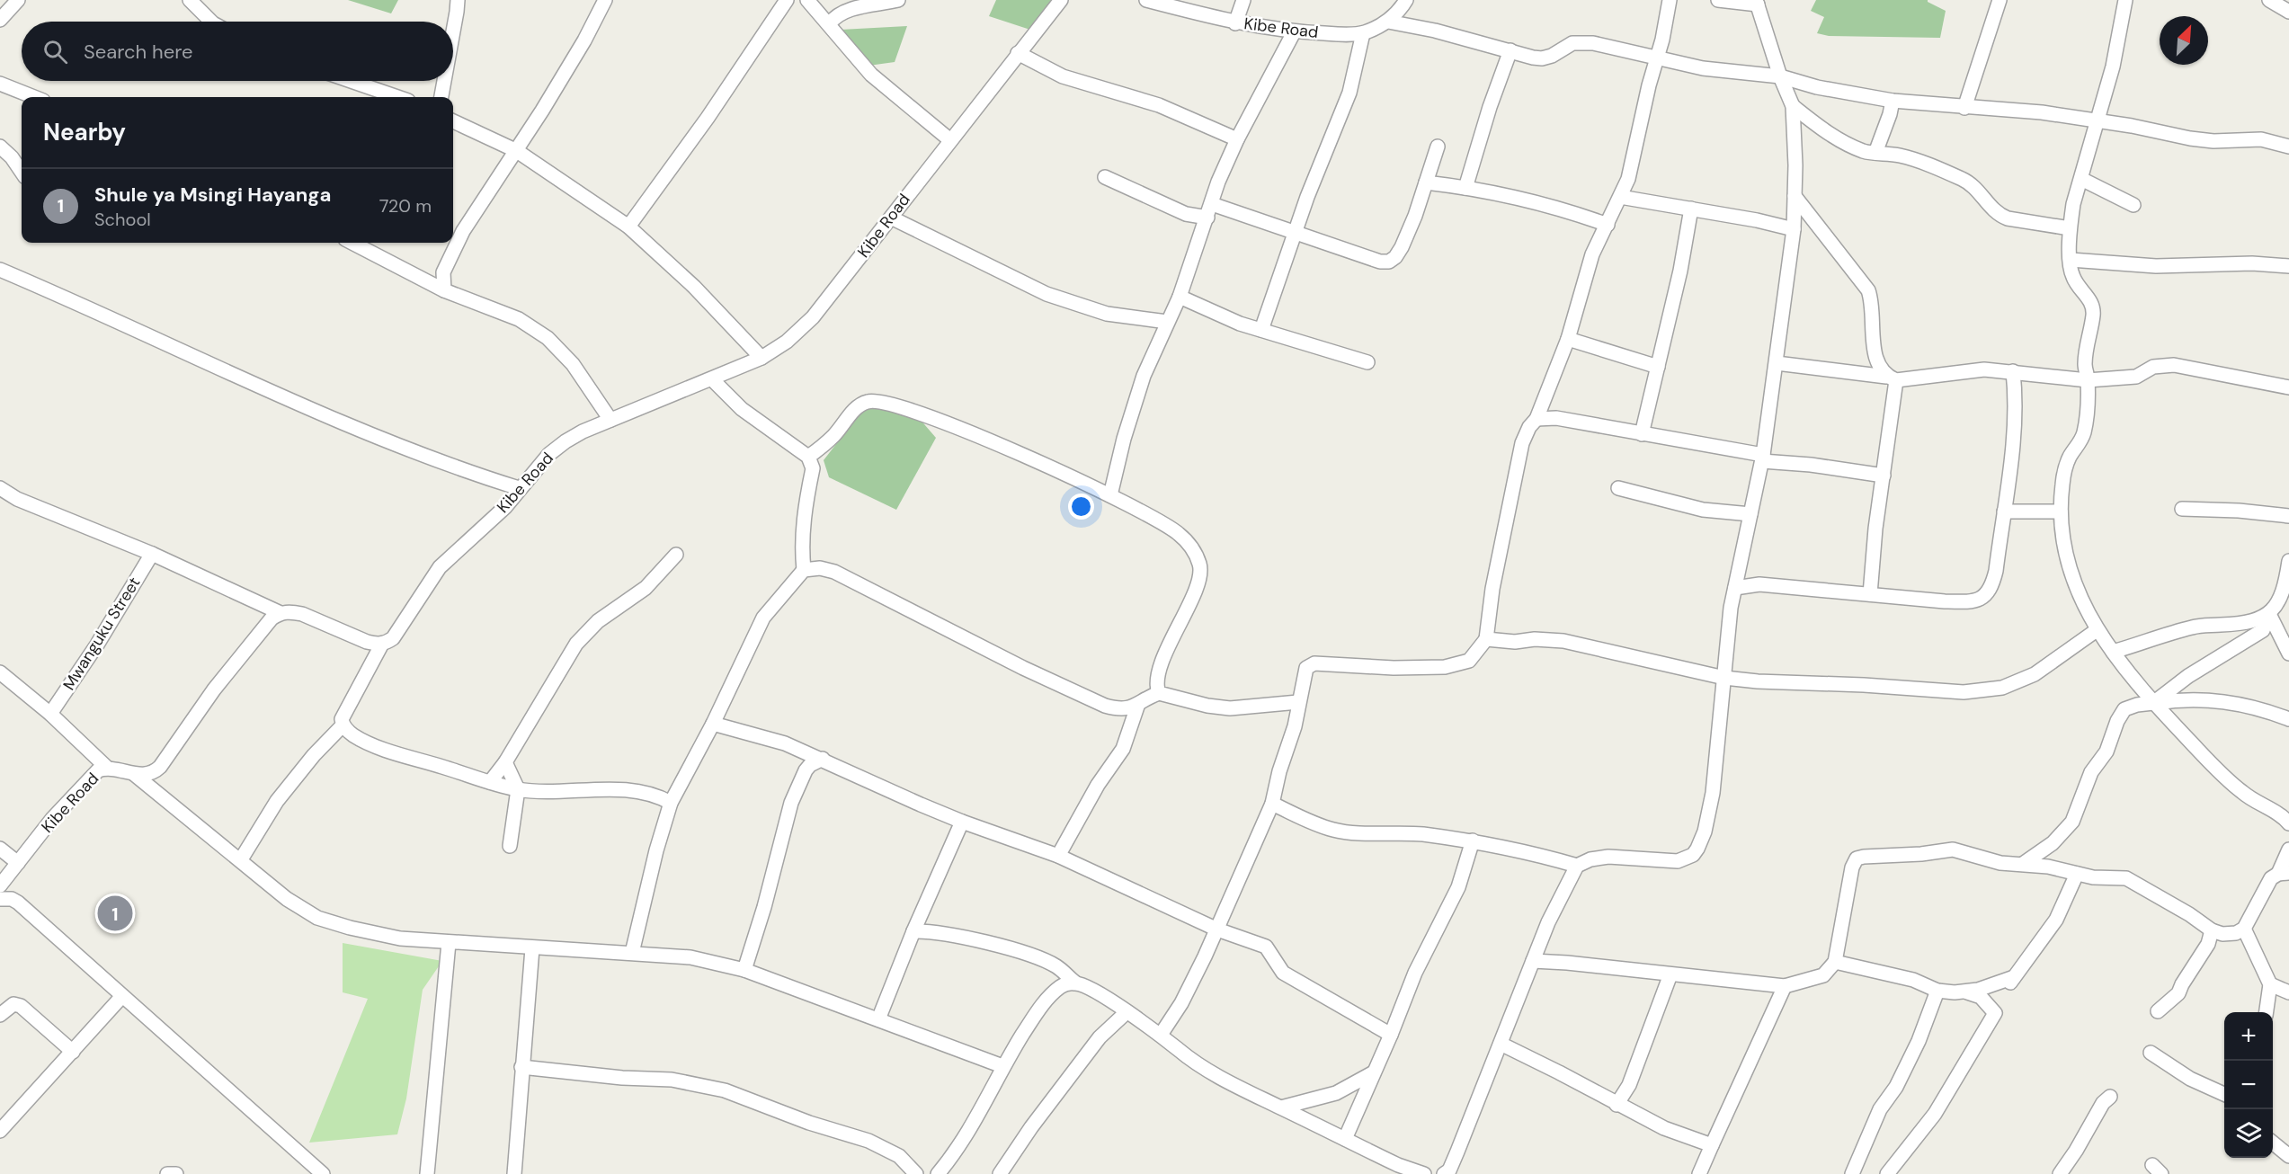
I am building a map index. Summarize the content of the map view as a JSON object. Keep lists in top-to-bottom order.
{
  "streets": {
    "street": ["Kibe Road", "Mwanguku Street"]
  },
  "north": "top right",
  "page": {
    "search": "Search here",
    "heading": "Nearby",
    "list": [
      {
        "mark": "1",
        "name": "Shule ya Msingi Hayanga",
        "note": "School",
        "value": "720 m"
      }
    ],
    "pins": "1",
    "map_buttons": ["+", "−"]
  }
}
